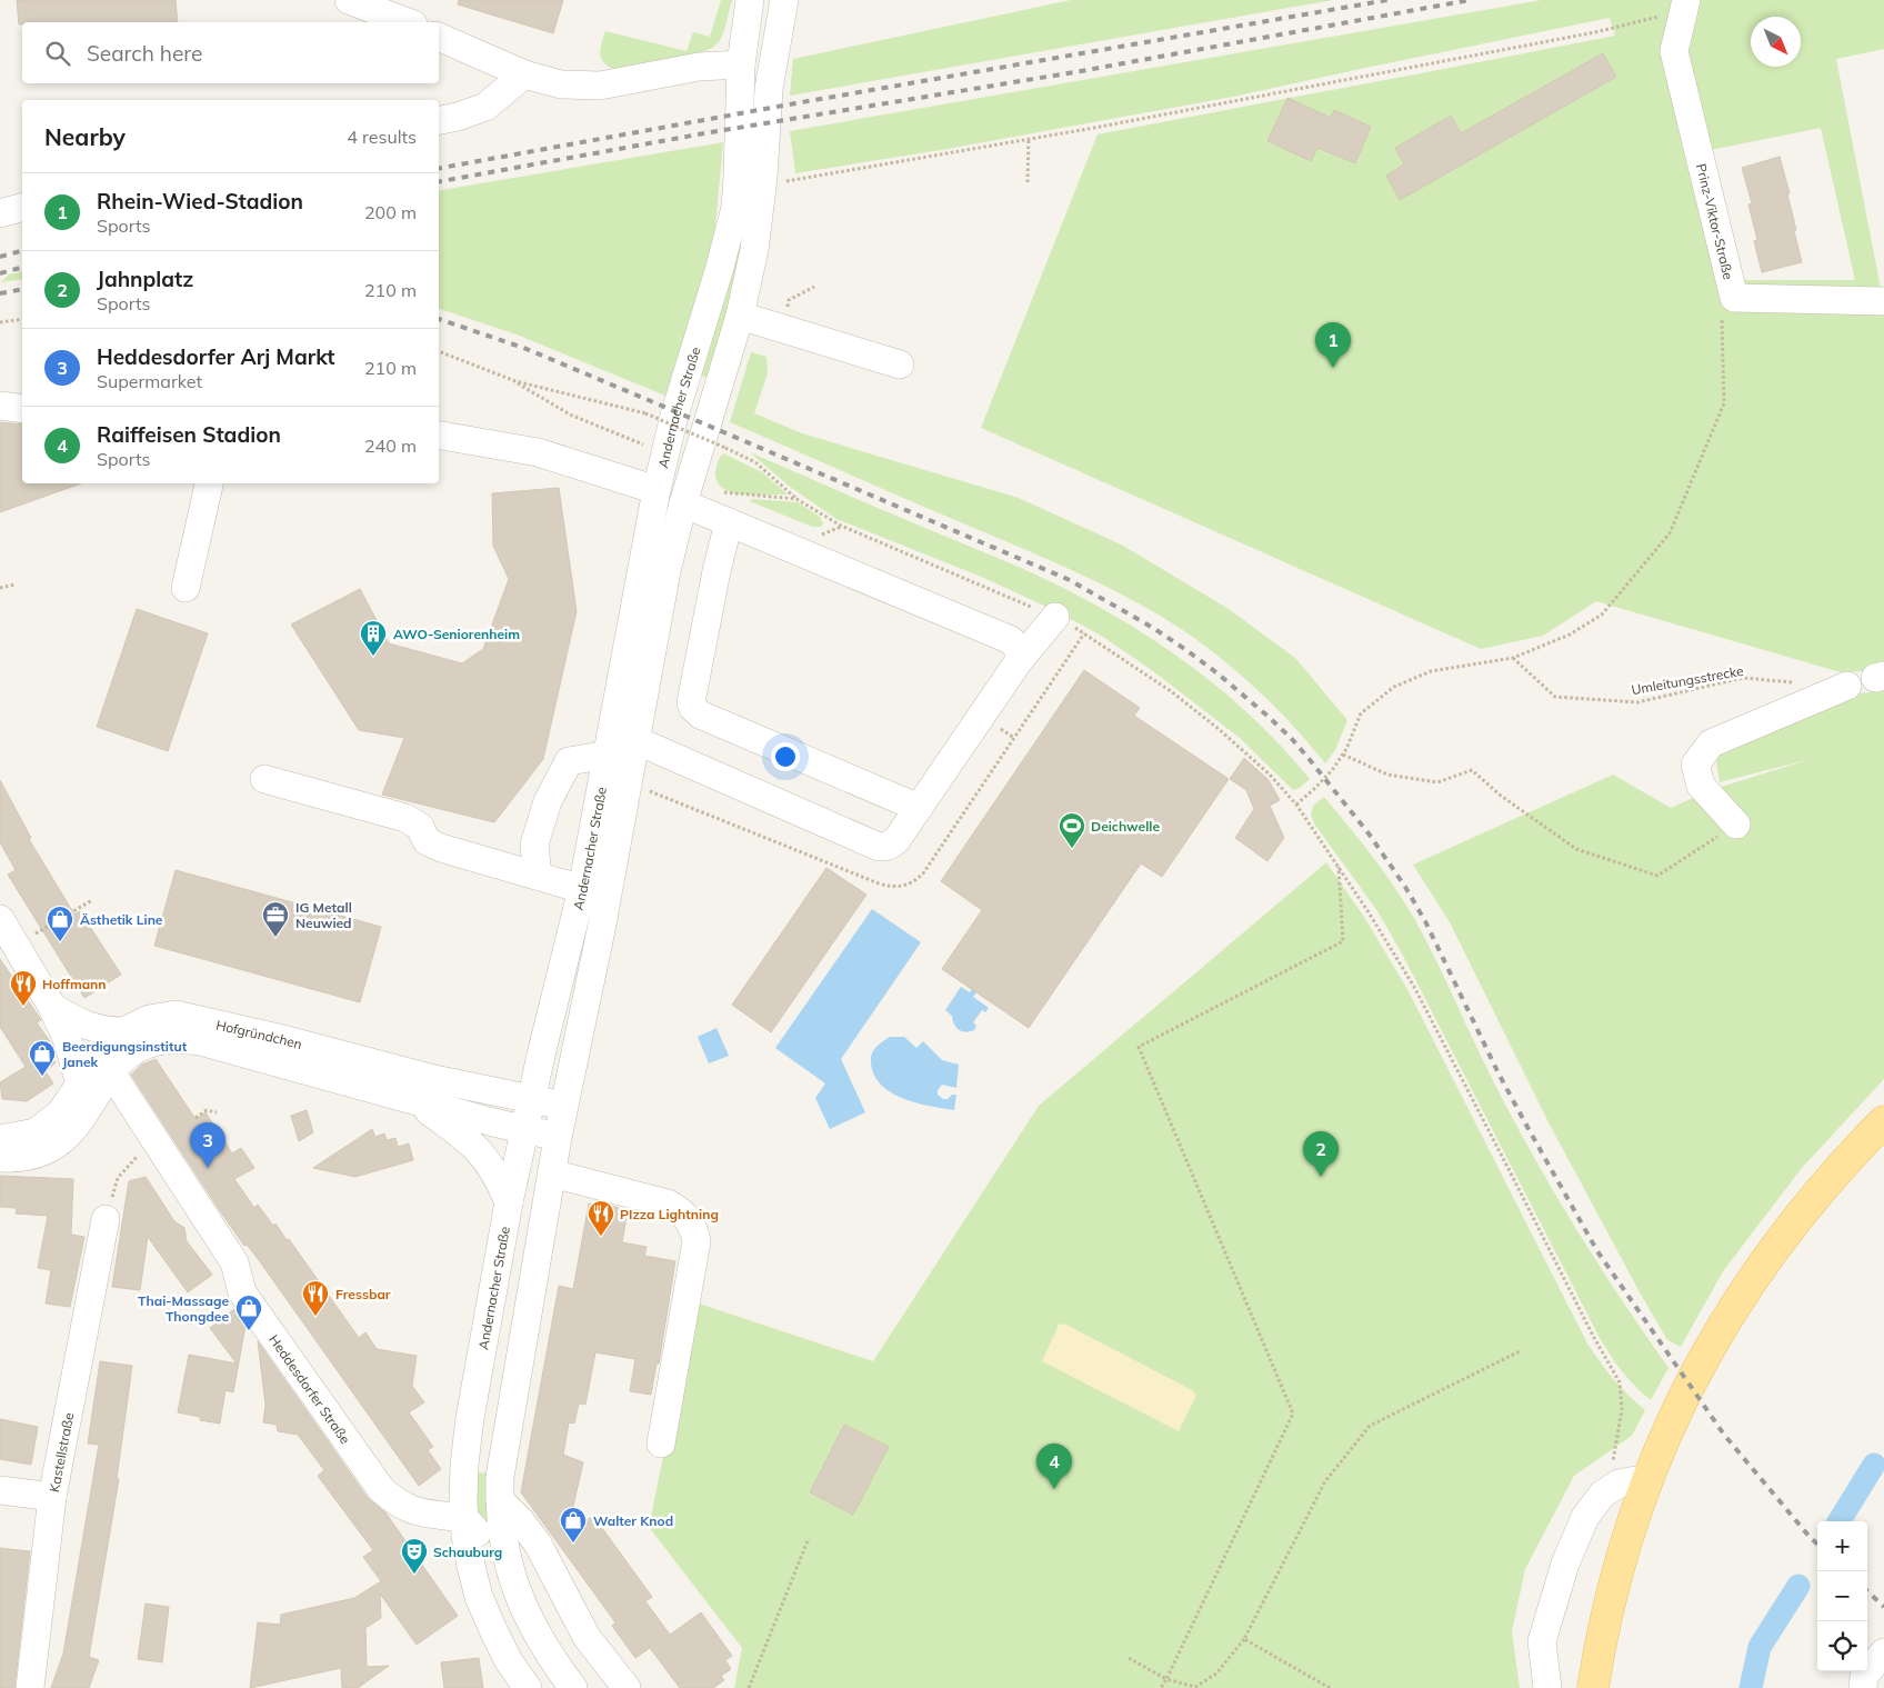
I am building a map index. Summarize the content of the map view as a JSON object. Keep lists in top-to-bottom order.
{
  "streets": {
    "street": [
      "Prinz-Viktor-Straße",
      "Andernacher Straße",
      "Hofgründchen",
      "Heddesdorfer Straße",
      "Kastellstraße"
    ],
    "path": ["Umleitungsstrecke"]
  },
  "crossings": [
    ["Andernacher Straße", "Hofgründchen"],
    ["Andernacher Straße", "Heddesdorfer Straße"],
    ["Hofgründchen", "Heddesdorfer Straße"]
  ],
  "places": {
    "building": ["AWO-Seniorenheim"],
    "sports": ["Deichwelle"],
    "office": ["IG Metall Neuwied"],
    "shop": [
      "Ästhetik Line",
      "Beerdigungsinstitut Janek",
      "Thai-Massage Thongdee",
      "Walter Knod"
    ],
    "restaurant": ["Hoffmann", "PIzza Lightning", "Fressbar"],
    "theatre": ["Schauburg"]
  },
  "north": "bottom right",
  "page": {
    "search": "Search here",
    "heading": ["Nearby", "4 results"],
    "list": [
      {
        "mark": "1",
        "name": "Rhein-Wied-Stadion",
        "note": "Sports",
        "value": "200 m"
      },
      {
        "mark": "2",
        "name": "Jahnplatz",
        "note": "Sports",
        "value": "210 m"
      },
      {
        "mark": "3",
        "name": "Heddesdorfer Arj Markt",
        "note": "Supermarket",
        "value": "210 m"
      },
      {
        "mark": "4",
        "name": "Raiffeisen Stadion",
        "note": "Sports",
        "value": "240 m"
      }
    ],
    "pins": [
      "1",
      "3",
      "2",
      "4"
    ],
    "map_buttons": ["+", "−"]
  }
}
